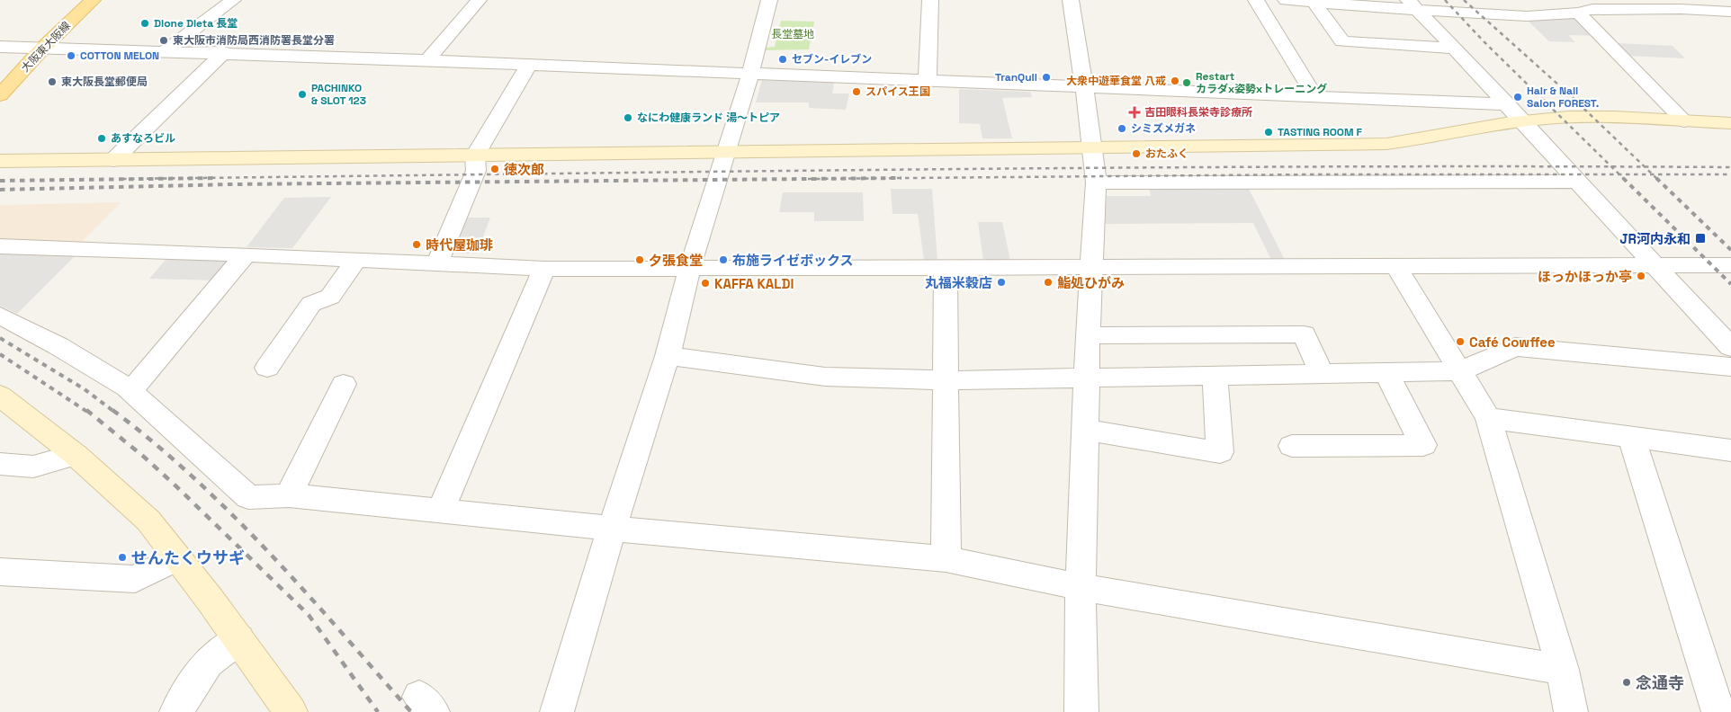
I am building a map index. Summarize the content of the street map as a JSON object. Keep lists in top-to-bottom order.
{
  "streets": {
    "main road": ["大阪東大阪線"]
  },
  "parks": ["長堂墓地"],
  "places": {
    "other": [
      "Dione Dieta 長堂",
      "東大阪市消防局西消防署長堂分署",
      "COTTON MELON",
      "セブン-イレブン",
      "TranQuil",
      "大衆中遊華食堂 八戒",
      "東大阪長堂郵便局",
      "Restart カラダx姿勢xトレーニング",
      "スパイス王国",
      "PACHINKO & SLOT 123",
      "Hair & Nail Salon FOREST.",
      "なにわ健康ランド 湯～トピア",
      "シミズメガネ",
      "TASTING ROOM F",
      "あすなろビル",
      "おたふく",
      "徳次郎",
      "時代屋珈琲",
      "夕張食堂",
      "布施ライゼボックス",
      "ほっかほっか亭",
      "丸福米穀店",
      "鮨処ひがみ",
      "KAFFA KALDI",
      "Café Cowffee",
      "せんたくウサギ",
      "念通寺"
    ],
    "health": ["吉田眼科長栄寺診療所"],
    "transit": ["JR河内永和"]
  }
}
